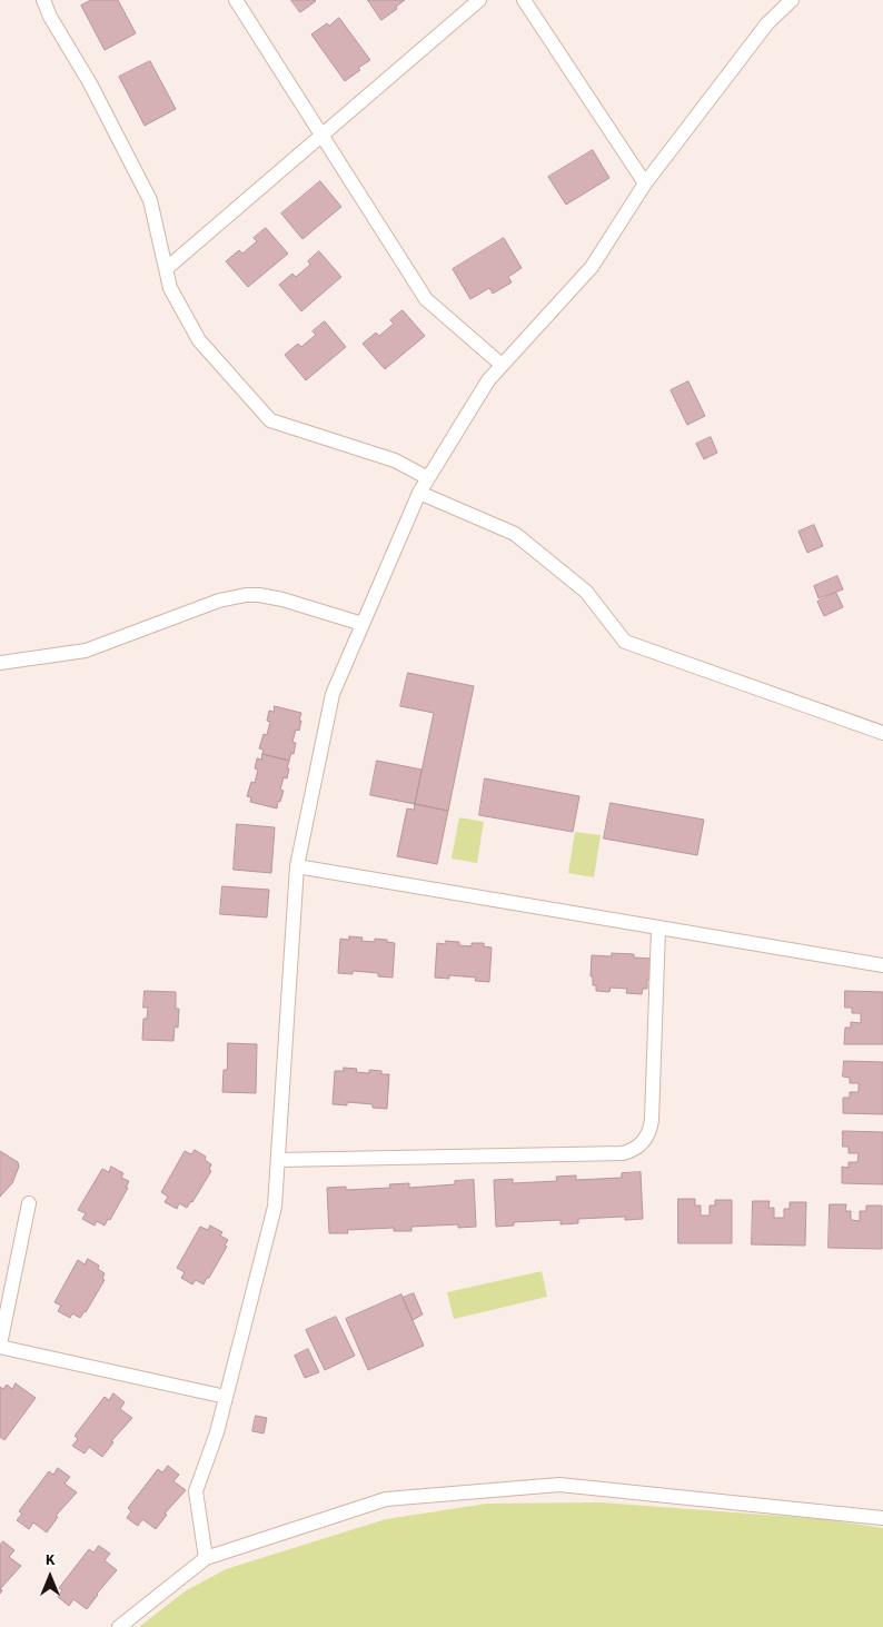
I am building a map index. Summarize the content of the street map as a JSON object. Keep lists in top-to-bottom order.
{
  "north": "top"
}
